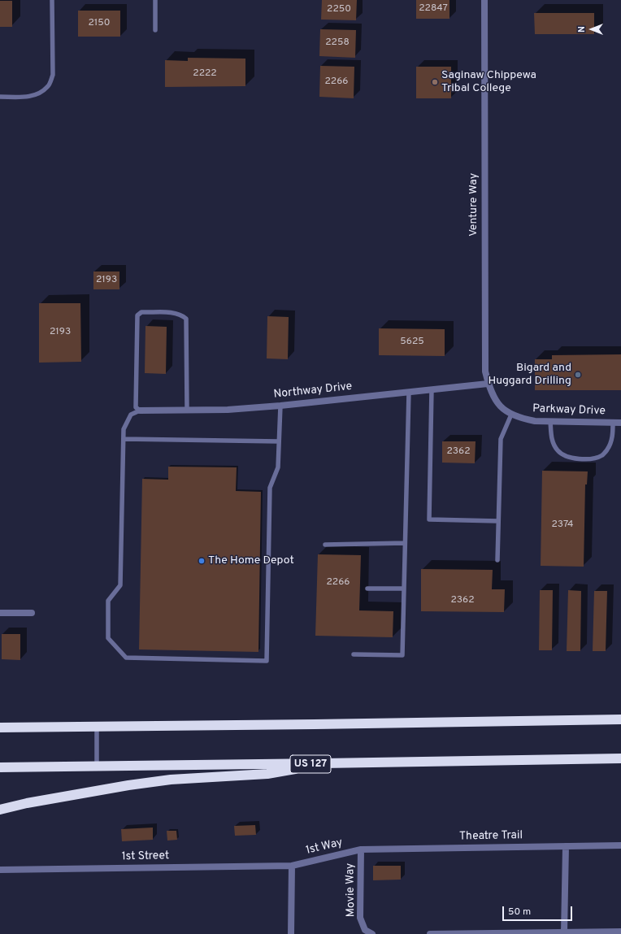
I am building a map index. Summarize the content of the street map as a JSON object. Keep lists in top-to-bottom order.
{
  "streets": {
    "highway": ["US 127"],
    "street": [
      "Venture Way",
      "Northway Drive",
      "Parkway Drive",
      "Theatre Trail",
      "1st Way",
      "1st Street",
      "Movie Way"
    ]
  },
  "crossings": [
    ["Venture Way", "Northway Drive"],
    ["Venture Way", "Parkway Drive"],
    ["Theatre Trail", "1st Way"],
    ["Theatre Trail", "Movie Way"],
    ["1st Way", "1st Street"],
    ["1st Way", "Movie Way"]
  ],
  "places": ["Saginaw Chippewa Tribal College", "Bigard and Huggard Drilling", "The Home Depot"],
  "house_numbers": [
    "22847",
    "2250",
    "2150",
    "2258",
    "2222",
    "2266",
    "2193",
    "2193",
    "5625",
    "2362",
    "2374",
    "2266",
    "2362"
  ],
  "scale_bar": "50 m",
  "north": "left"
}
